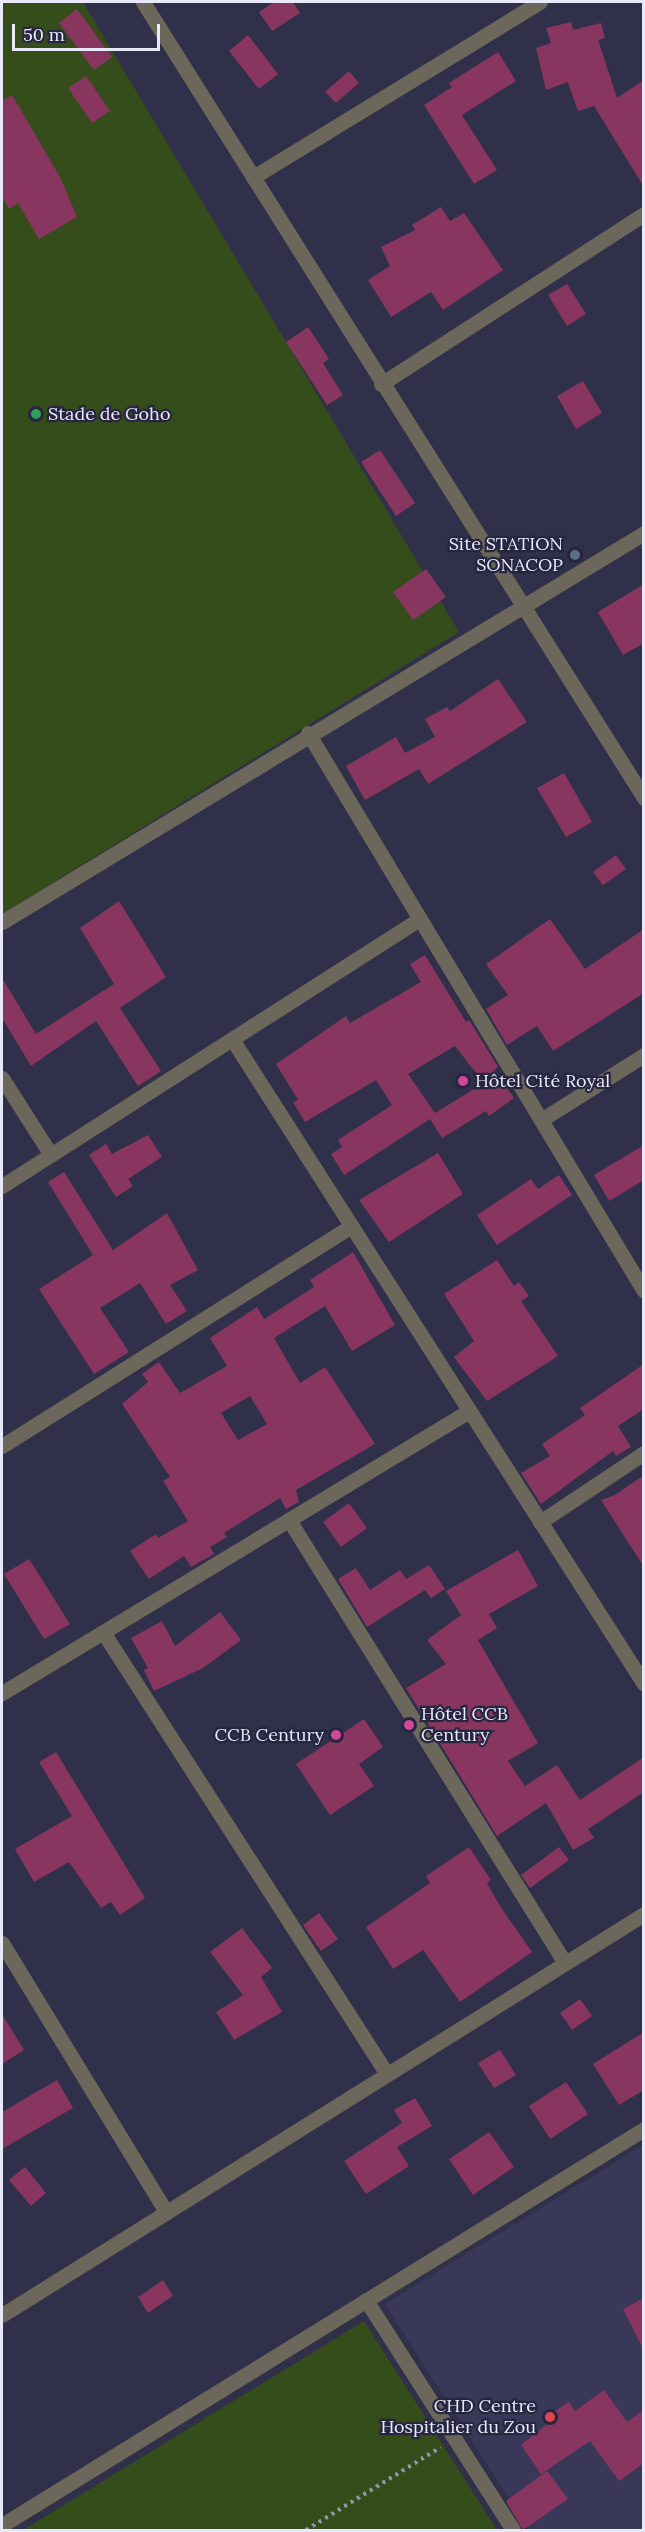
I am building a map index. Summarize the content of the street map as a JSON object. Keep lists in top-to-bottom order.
{
  "places": [
    "Stade de Goho",
    "Site STATION SONACOP",
    "Hôtel Cité Royal",
    "Hôtel CCB Century",
    "CCB Century",
    "CHD Centre Hospitalier du Zou"
  ],
  "scale_bar": "50 m"
}
